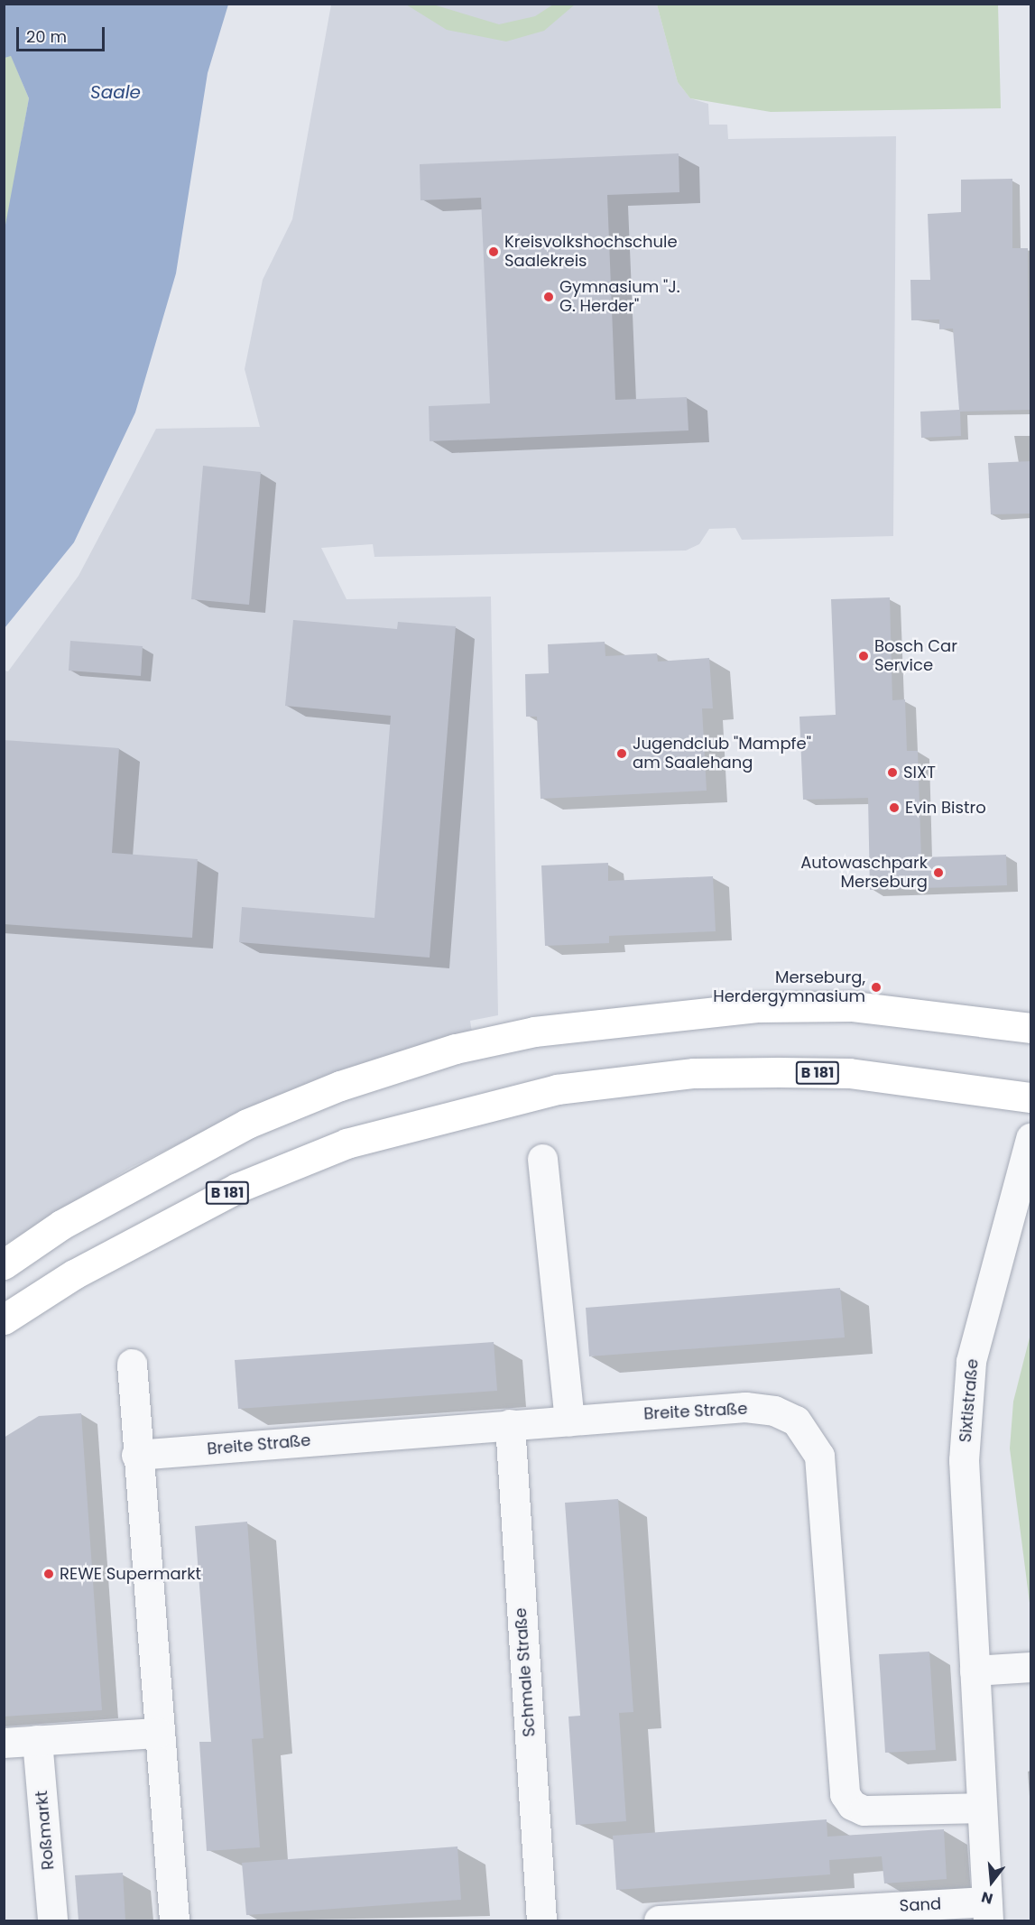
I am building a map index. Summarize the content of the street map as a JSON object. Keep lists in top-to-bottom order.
{
  "streets": {
    "main road": ["B 181"],
    "street": [
      "Sixtistraße",
      "Breite Straße",
      "Schmale Straße",
      "Roßmarkt",
      "Sand"
    ]
  },
  "crossings": [
    ["Sixtistraße", "Breite Straße"],
    ["Sixtistraße", "Sand"],
    ["Breite Straße", "Schmale Straße"]
  ],
  "water": ["Saale"],
  "places": [
    "Kreisvolkshochschule Saalekreis",
    "Gymnasium \"J. G. Herder\"",
    "Bosch Car Service",
    "Jugendclub \"Mampfe\" am Saalehang",
    "SIXT",
    "Evin Bistro",
    "Autowaschpark Merseburg",
    "Merseburg, Herdergymnasium",
    "REWE Supermarkt"
  ],
  "scale_bar": "20 m",
  "north": "bottom"
}
